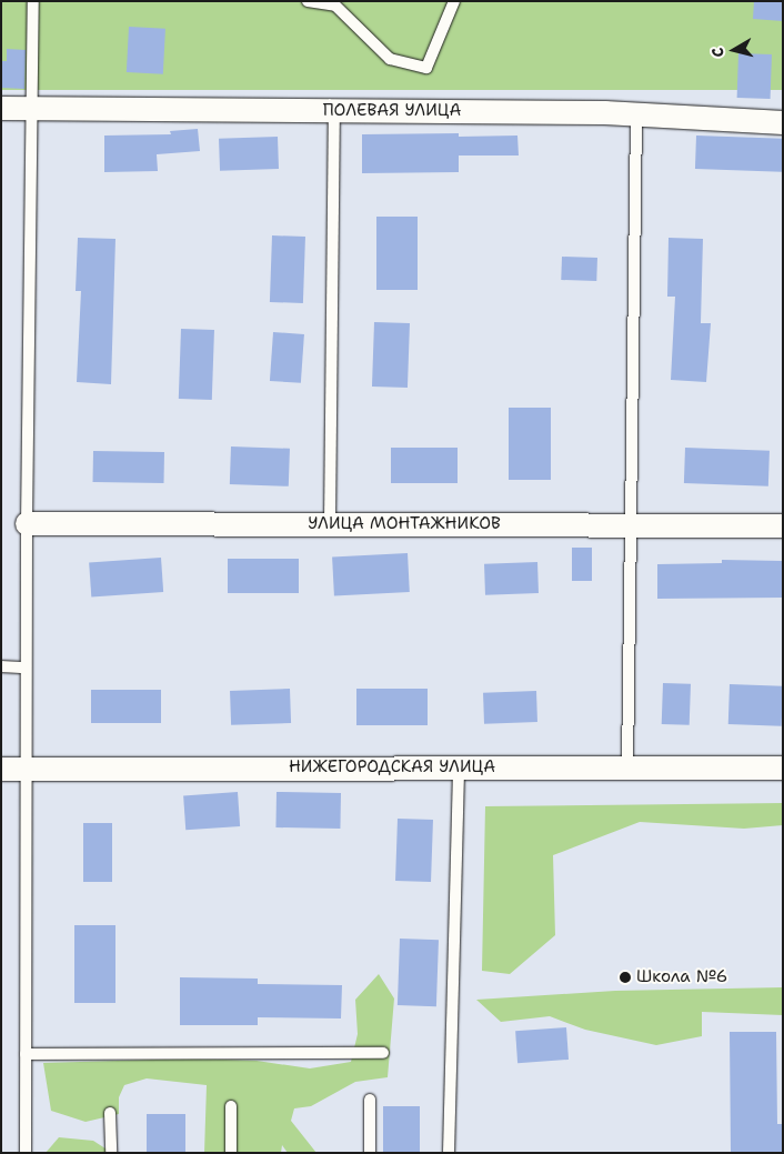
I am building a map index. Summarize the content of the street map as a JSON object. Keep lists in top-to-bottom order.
{
  "streets": {
    "street": ["ПОЛЕВАЯ УЛИЦА", "УЛИЦА МОНТАЖНИКОВ", "НИЖЕГОРОДСКАЯ УЛИЦА"]
  },
  "places": ["Школа №6"],
  "north": "left"
}
